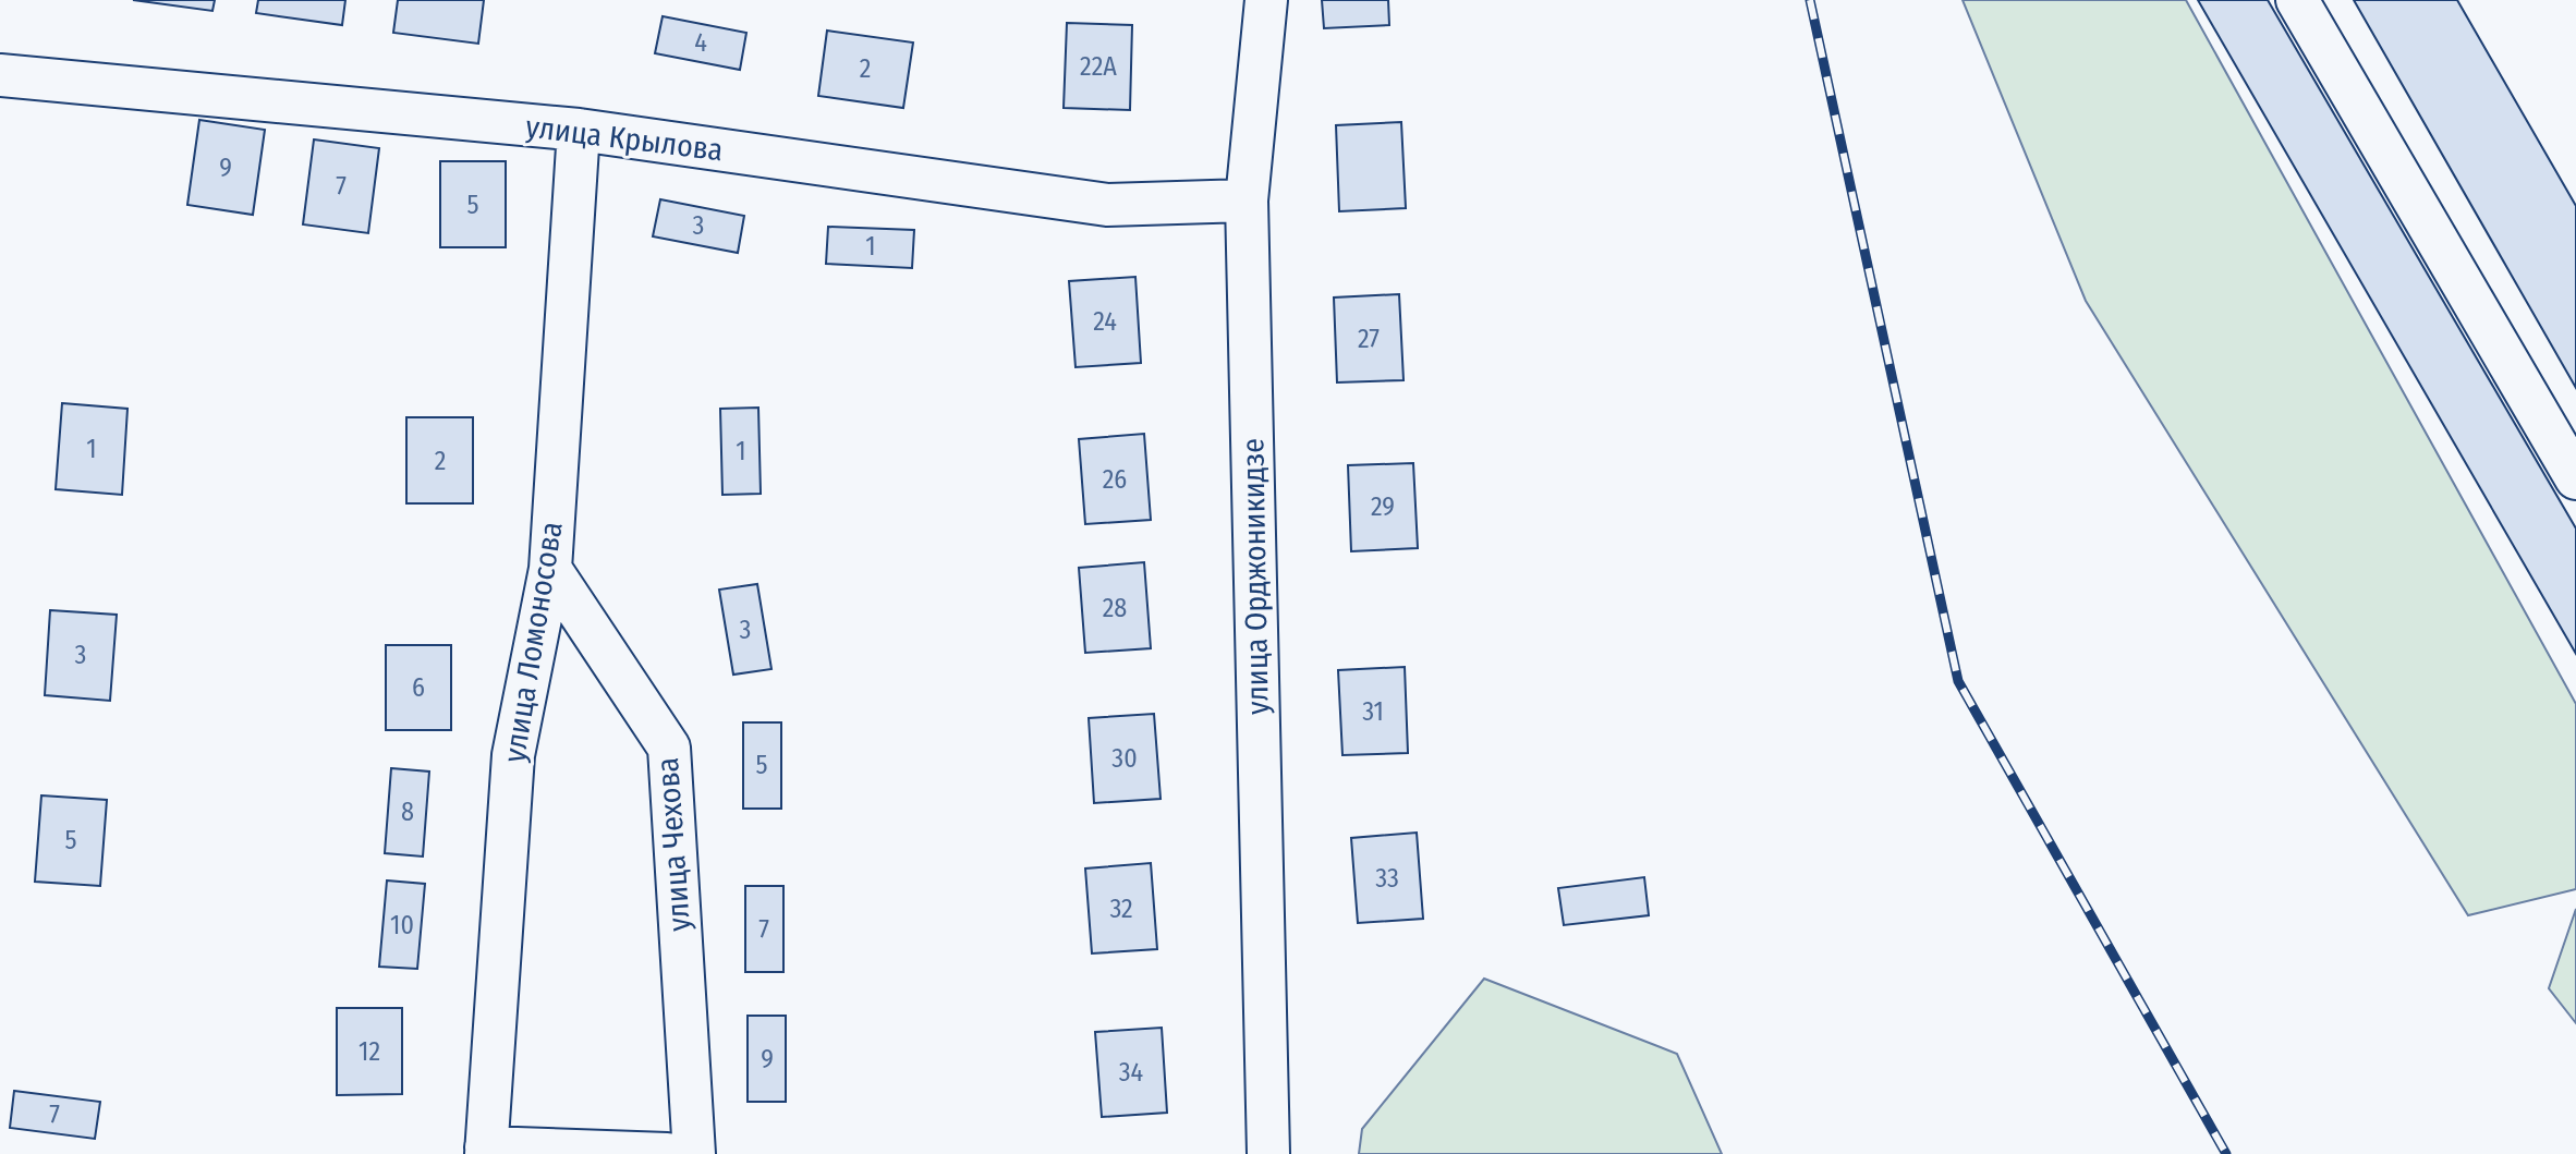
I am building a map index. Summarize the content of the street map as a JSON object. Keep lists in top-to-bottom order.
{
  "streets": {
    "street": [
      "улица Крылова",
      "улица Орджоникидзе",
      "улица Ломоносова",
      "улица Чехова"
    ]
  },
  "crossings": [
    ["улица Крылова", "улица Орджоникидзе"],
    ["улица Крылова", "улица Ломоносова"],
    ["улица Ломоносова", "улица Чехова"]
  ],
  "house_numbers": [
    "4",
    "22А",
    "2",
    "9",
    "7",
    "5",
    "3",
    "1",
    "24",
    "27",
    "1",
    "1",
    "2",
    "26",
    "29",
    "28",
    "3",
    "3",
    "6",
    "31",
    "30",
    "5",
    "8",
    "5",
    "33",
    "32",
    "10",
    "7",
    "12",
    "9",
    "34",
    "7"
  ]
}
